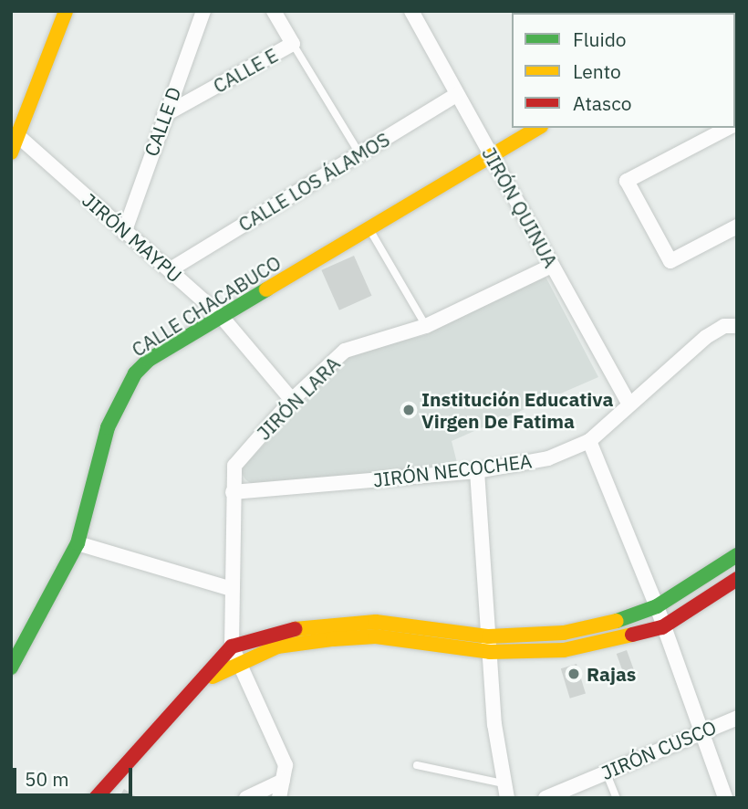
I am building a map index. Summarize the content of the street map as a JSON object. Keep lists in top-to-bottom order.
{
  "streets": {
    "street": [
      "CALLE E",
      "CALLE D",
      "CALLE LOS ÁLAMOS",
      "JIRÓN QUINUA",
      "JIRÓN MAYPU",
      "CALLE CHACABUCO",
      "JIRÓN LARA",
      "JIRÓN NECOCHEA",
      "JIRÓN CUSCO"
    ]
  },
  "crossings": [
    ["CALLE E", "CALLE D"],
    ["CALLE D", "JIRÓN MAYPU"],
    ["CALLE LOS ÁLAMOS", "JIRÓN QUINUA"],
    ["CALLE LOS ÁLAMOS", "JIRÓN MAYPU"],
    ["JIRÓN QUINUA", "CALLE CHACABUCO"],
    ["JIRÓN QUINUA", "JIRÓN LARA"],
    ["JIRÓN QUINUA", "JIRÓN NECOCHEA"],
    ["JIRÓN MAYPU", "CALLE CHACABUCO"],
    ["JIRÓN MAYPU", "JIRÓN LARA"],
    ["JIRÓN LARA", "JIRÓN NECOCHEA"]
  ],
  "places": ["Institución Educativa Virgen De Fatima", "Rajas"],
  "legend": ["Fluido", "Lento", "Atasco"],
  "scale_bar": "50 m"
}
